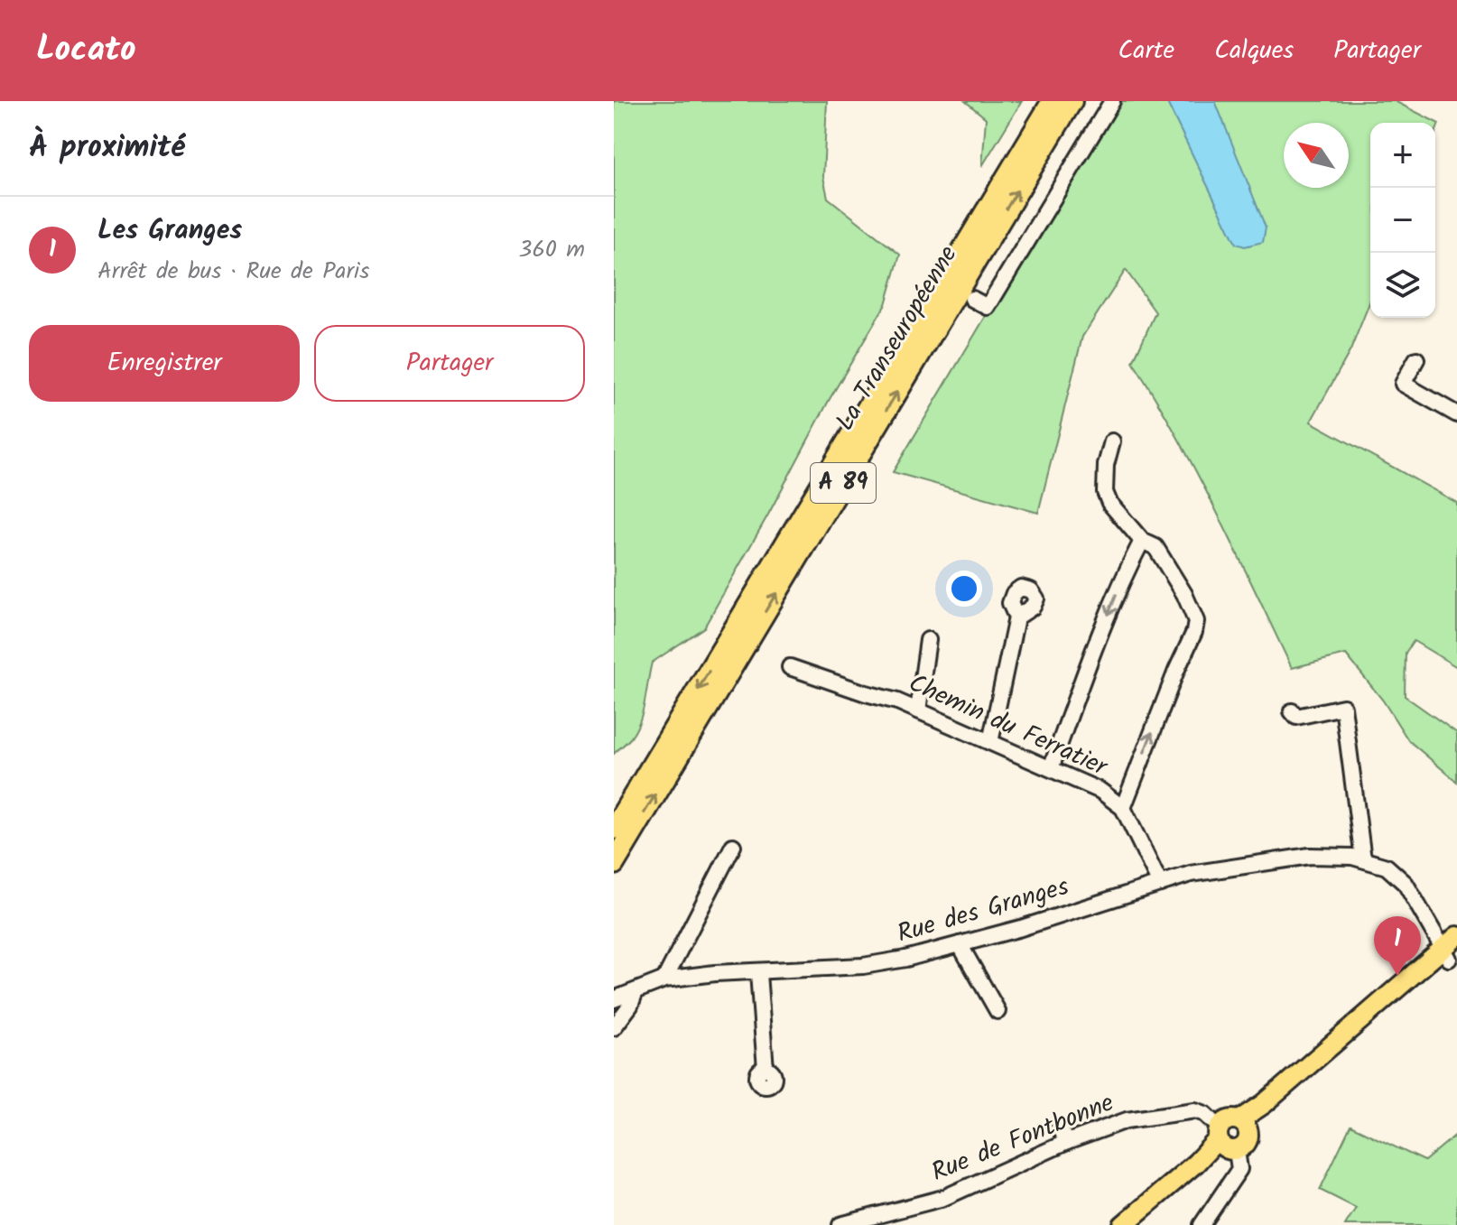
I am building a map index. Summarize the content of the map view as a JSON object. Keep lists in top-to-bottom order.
{
  "streets": {
    "highway": ["La Transeuropéenne", "A 89"],
    "street": ["Chemin du Ferratier", "Rue des Granges", "Rue de Fontbonne"]
  },
  "crossings": [
    ["Chemin du Ferratier", "Rue des Granges"]
  ],
  "north": "top left",
  "page": {
    "header": "Locato",
    "nav": ["Carte", "Calques", "Partager"],
    "heading": "À proximité",
    "map_buttons": ["+", "−"],
    "list": [
      {
        "mark": "1",
        "name": "Les Granges",
        "note": "Arrêt de bus · Rue de Paris",
        "value": "360 m"
      }
    ],
    "buttons": ["Enregistrer", "Partager"],
    "pins": "1"
  }
}
